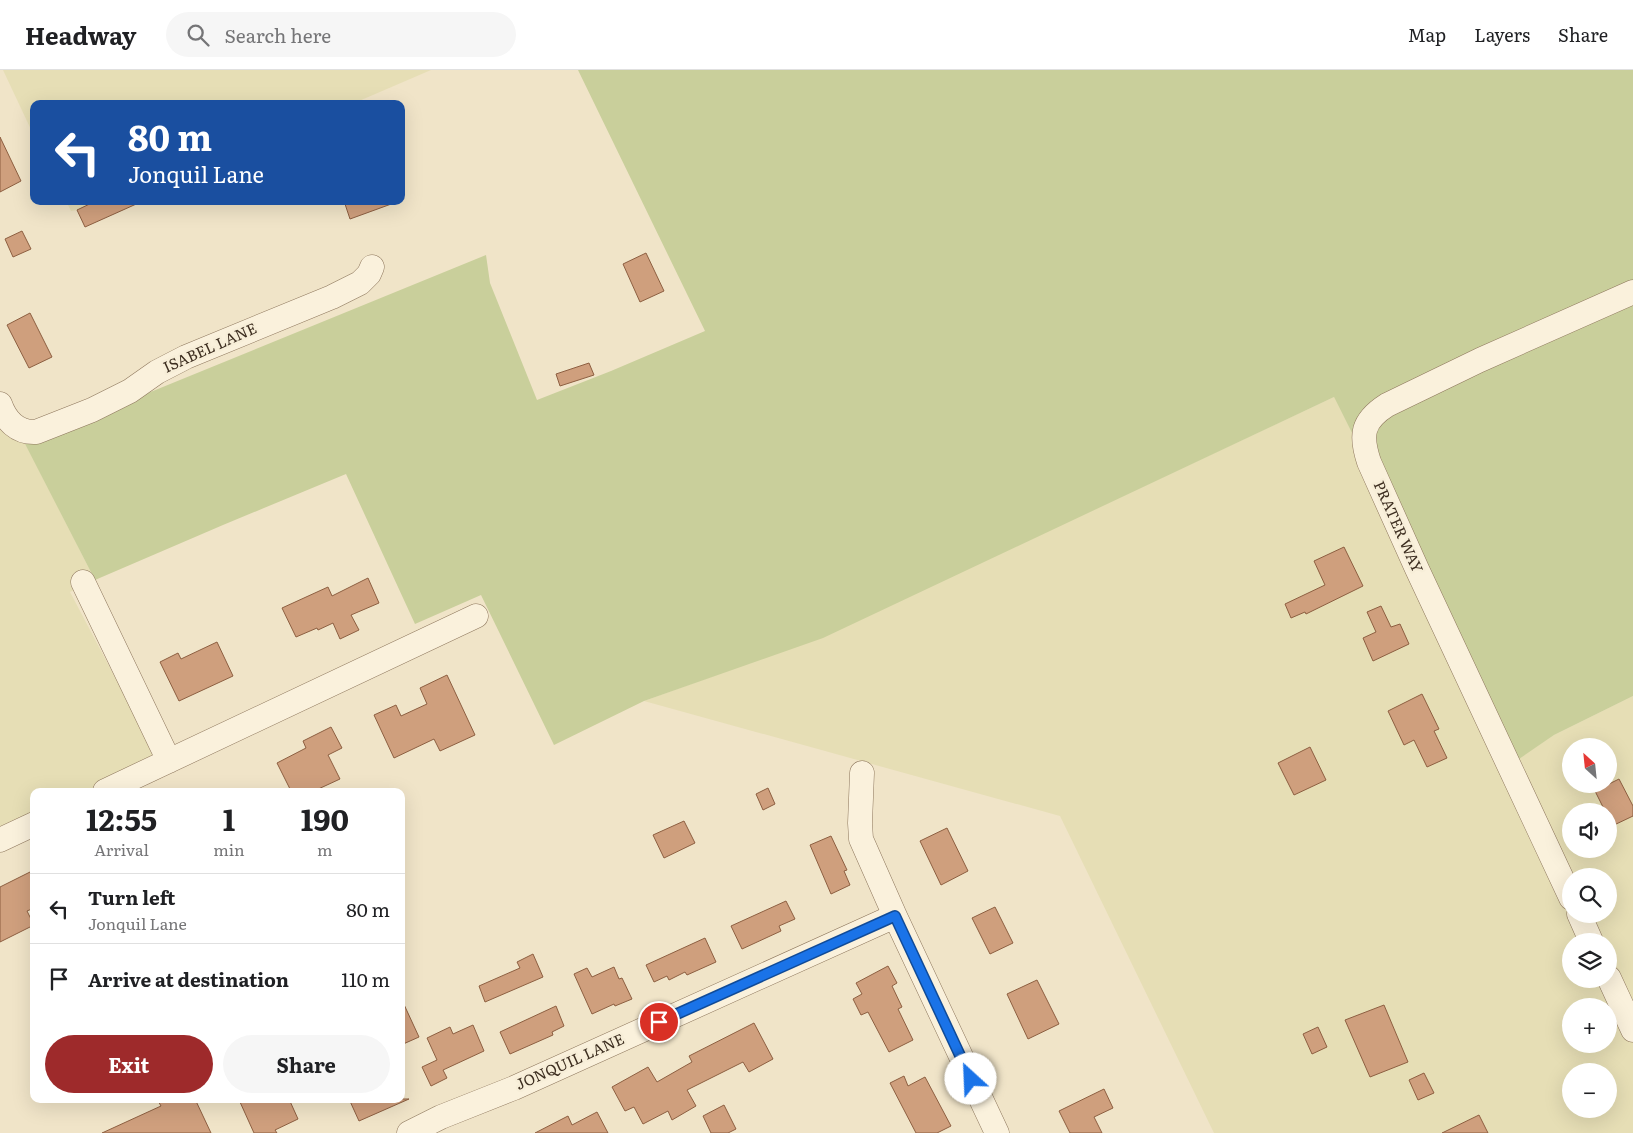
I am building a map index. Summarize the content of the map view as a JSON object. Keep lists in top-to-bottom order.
{
  "streets": {
    "street": ["ISABEL LANE", "PRATER WAY", "JONQUIL LANE"]
  },
  "north": "top left",
  "page": {
    "header": "Headway",
    "search": "Search here",
    "nav": ["Map", "Layers", "Share"],
    "turn": ["80 m", "Jonquil Lane"],
    "map_buttons": ["+", "−"],
    "eta": [
      "12:55",
      "Arrival",
      "1",
      "min",
      "190",
      "m"
    ],
    "list": [
      {
        "name": "Turn left",
        "note": "Jonquil Lane",
        "value": "80 m"
      },
      {
        "name": "Arrive at destination",
        "value": "110 m"
      }
    ],
    "buttons": ["Exit", "Share"]
  }
}
